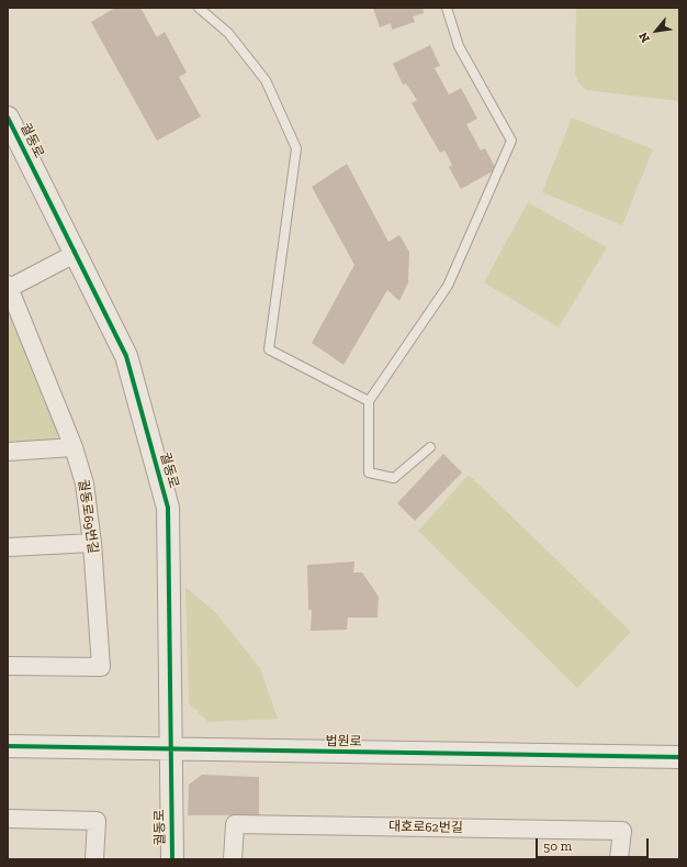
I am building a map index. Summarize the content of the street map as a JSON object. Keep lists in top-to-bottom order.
{
  "streets": {
    "street": [
      "궐동로",
      "궐동로69번길",
      "법원로",
      "대호로62번길"
    ]
  },
  "crossings": [
    ["궐동로", "법원로"]
  ],
  "scale_bar": "50 m",
  "north": "bottom left"
}
